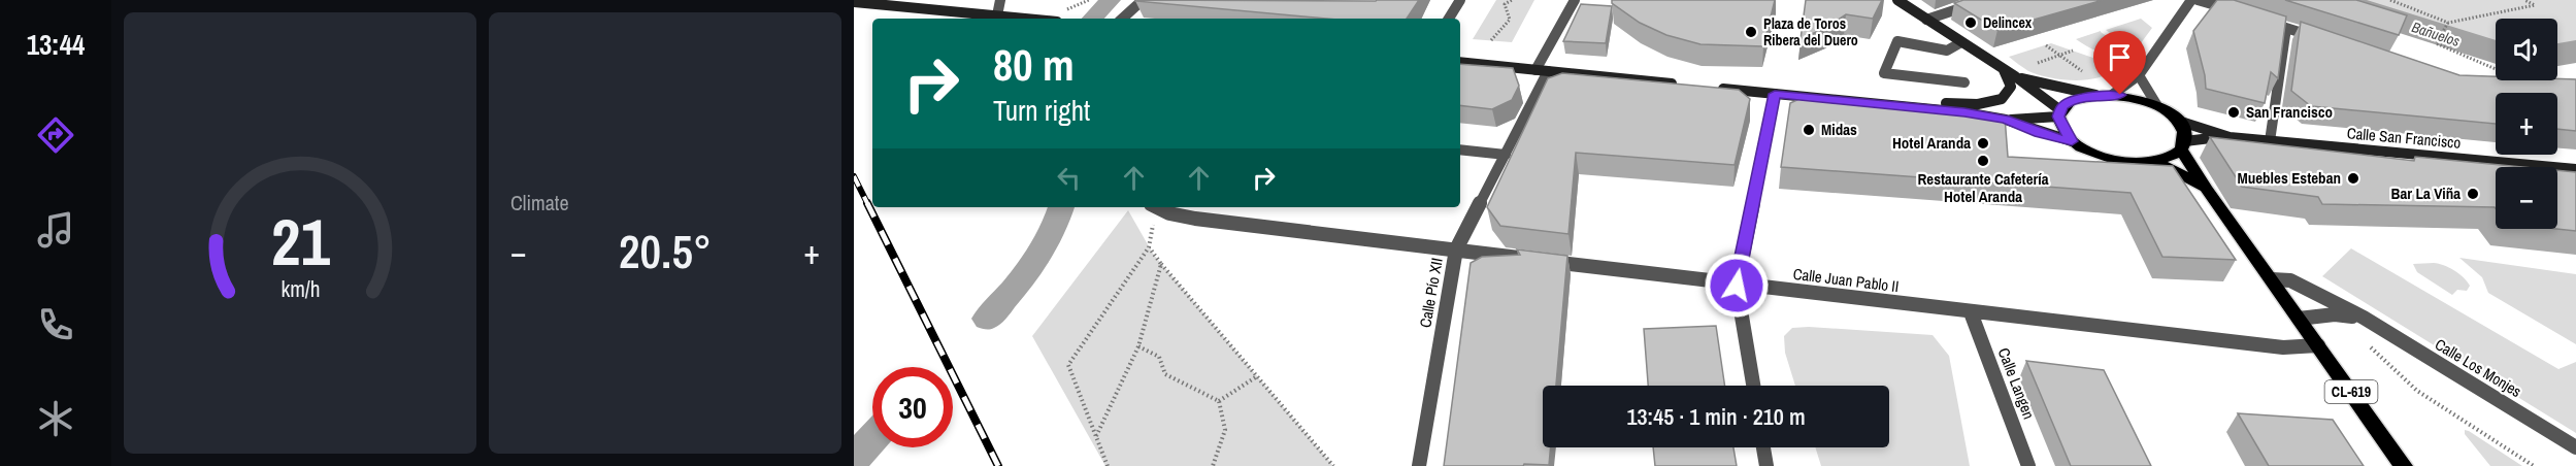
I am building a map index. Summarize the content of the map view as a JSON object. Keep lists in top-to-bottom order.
{
  "streets": {
    "main road": ["CL-619"],
    "street": [
      "Calle San Francisco",
      "Calle Juan Pablo II",
      "Calle Pío XII",
      "Calle Los Monjes",
      "Calle Langen"
    ]
  },
  "crossings": [
    ["Calle Juan Pablo II", "Calle Pío XII"],
    ["Calle Juan Pablo II", "Calle Langen"],
    ["Calle Juan Pablo II", "CL-619"],
    ["Calle Los Monjes", "CL-619"]
  ],
  "water": ["Bañuelos"],
  "places": [
    "Delincex",
    "Plaza de Toros Ribera del Duero",
    "San Francisco",
    "Midas",
    "Hotel Aranda",
    "Restaurante Cafetería Hotel Aranda",
    "Muebles Esteban",
    "Bar La Viña"
  ],
  "page": {
    "tabs": "13:44",
    "tile": "Climate",
    "map_buttons": ["+", "−"],
    "turn": ["80 m", "Turn right"],
    "heat": ["−", "20.5°", "+"],
    "limit": "30",
    "trip": "13:45 · 1 min · 210 m",
    "gauge": ["21", "km/h"]
  }
}
